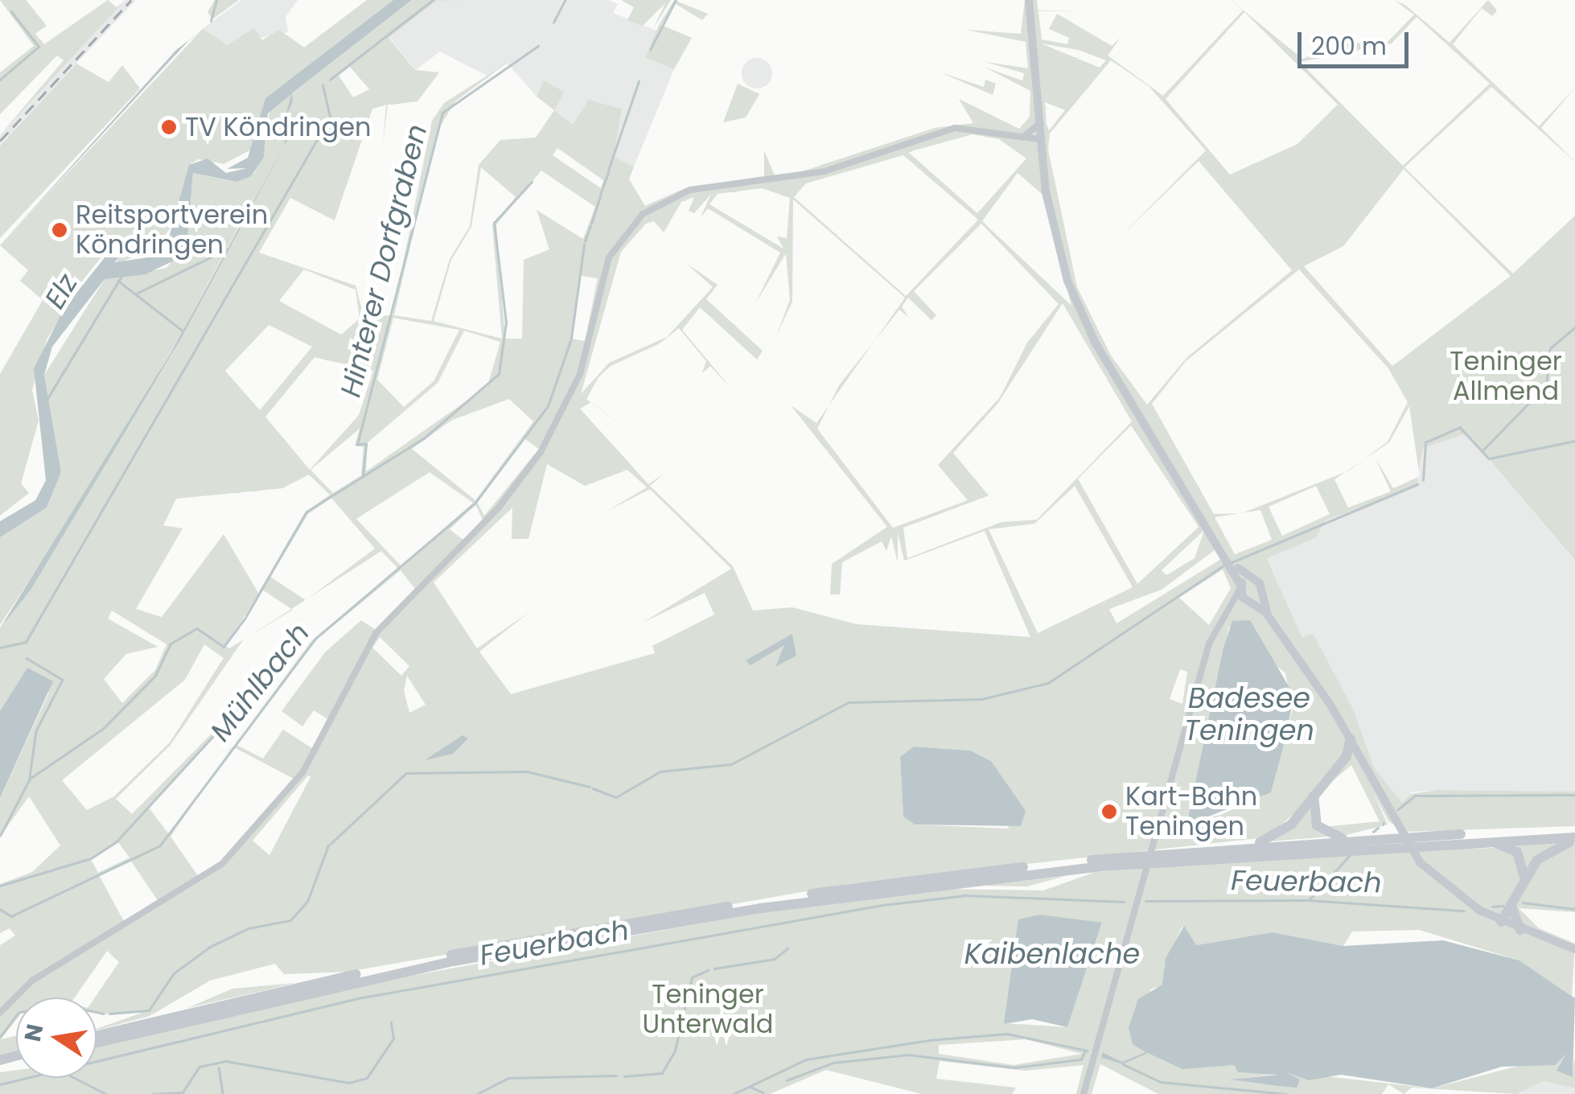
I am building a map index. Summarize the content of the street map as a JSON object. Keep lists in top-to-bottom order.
{
  "water": [
    "Hinterer Dorfgraben",
    "Elz",
    "Mühlbach",
    "Badesee Teningen",
    "Feuerbach",
    "Kaibenlache"
  ],
  "parks": ["Teninger Allmend", "Teninger Unterwald"],
  "places": ["TV Köndringen", "Reitsportverein Köndringen", "Kart-Bahn Teningen"],
  "scale_bar": "200 m",
  "north": "left"
}
